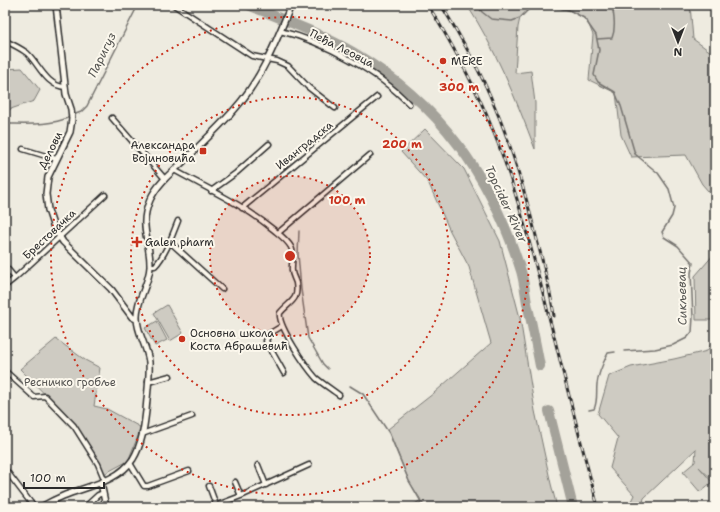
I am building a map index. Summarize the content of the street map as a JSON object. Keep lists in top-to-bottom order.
{
  "streets": {
    "street": [
      "Пеђа Леовца",
      "Иванградска",
      "Делови",
      "Брестовачка"
    ]
  },
  "crossings": [
    ["Делови", "Брестовачка"]
  ],
  "water": ["Паригуз", "Topcider River", "Сикљевац"],
  "parks": ["Ресничко гробље"],
  "places": {
    "other": ["MERE", "Основна школа Коста Абрашевић"],
    "transit": ["Александра Војиновића"],
    "health": ["Galen pharm"]
  },
  "scale_bar": "100 m",
  "north": "bottom",
  "rings": ["300 m", "200 m", "100 m"]
}
